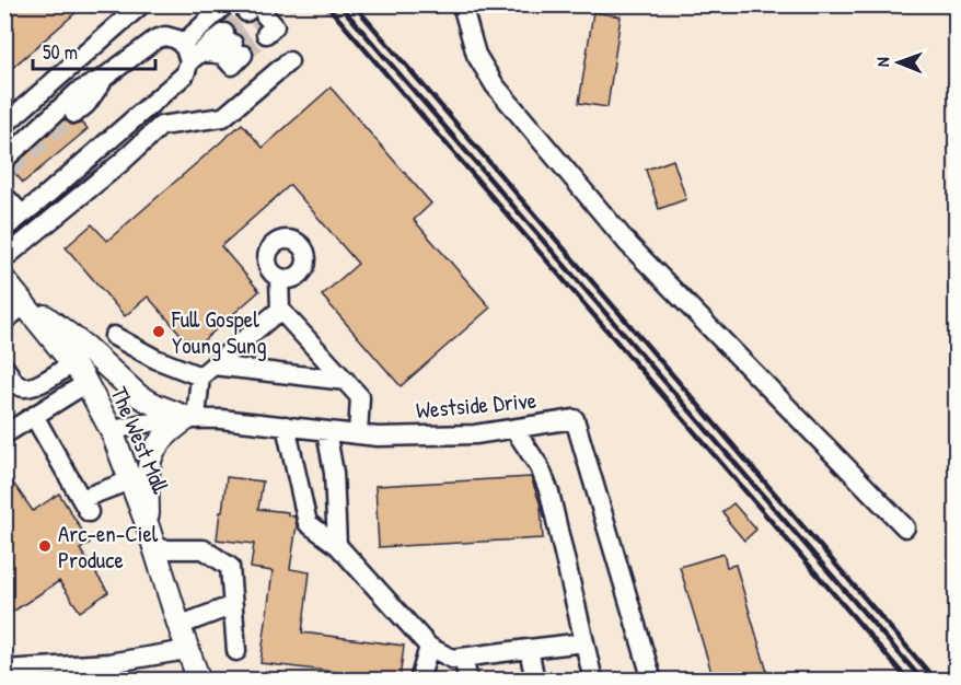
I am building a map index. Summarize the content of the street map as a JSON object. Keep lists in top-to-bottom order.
{
  "streets": {
    "main road": ["The West Mall"],
    "street": ["Westside Drive"]
  },
  "crossings": [
    ["Westside Drive", "The West Mall"]
  ],
  "places": ["Full Gospel Young Sung", "Arc-en-Ciel Produce"],
  "scale_bar": "50 m",
  "north": "left"
}
